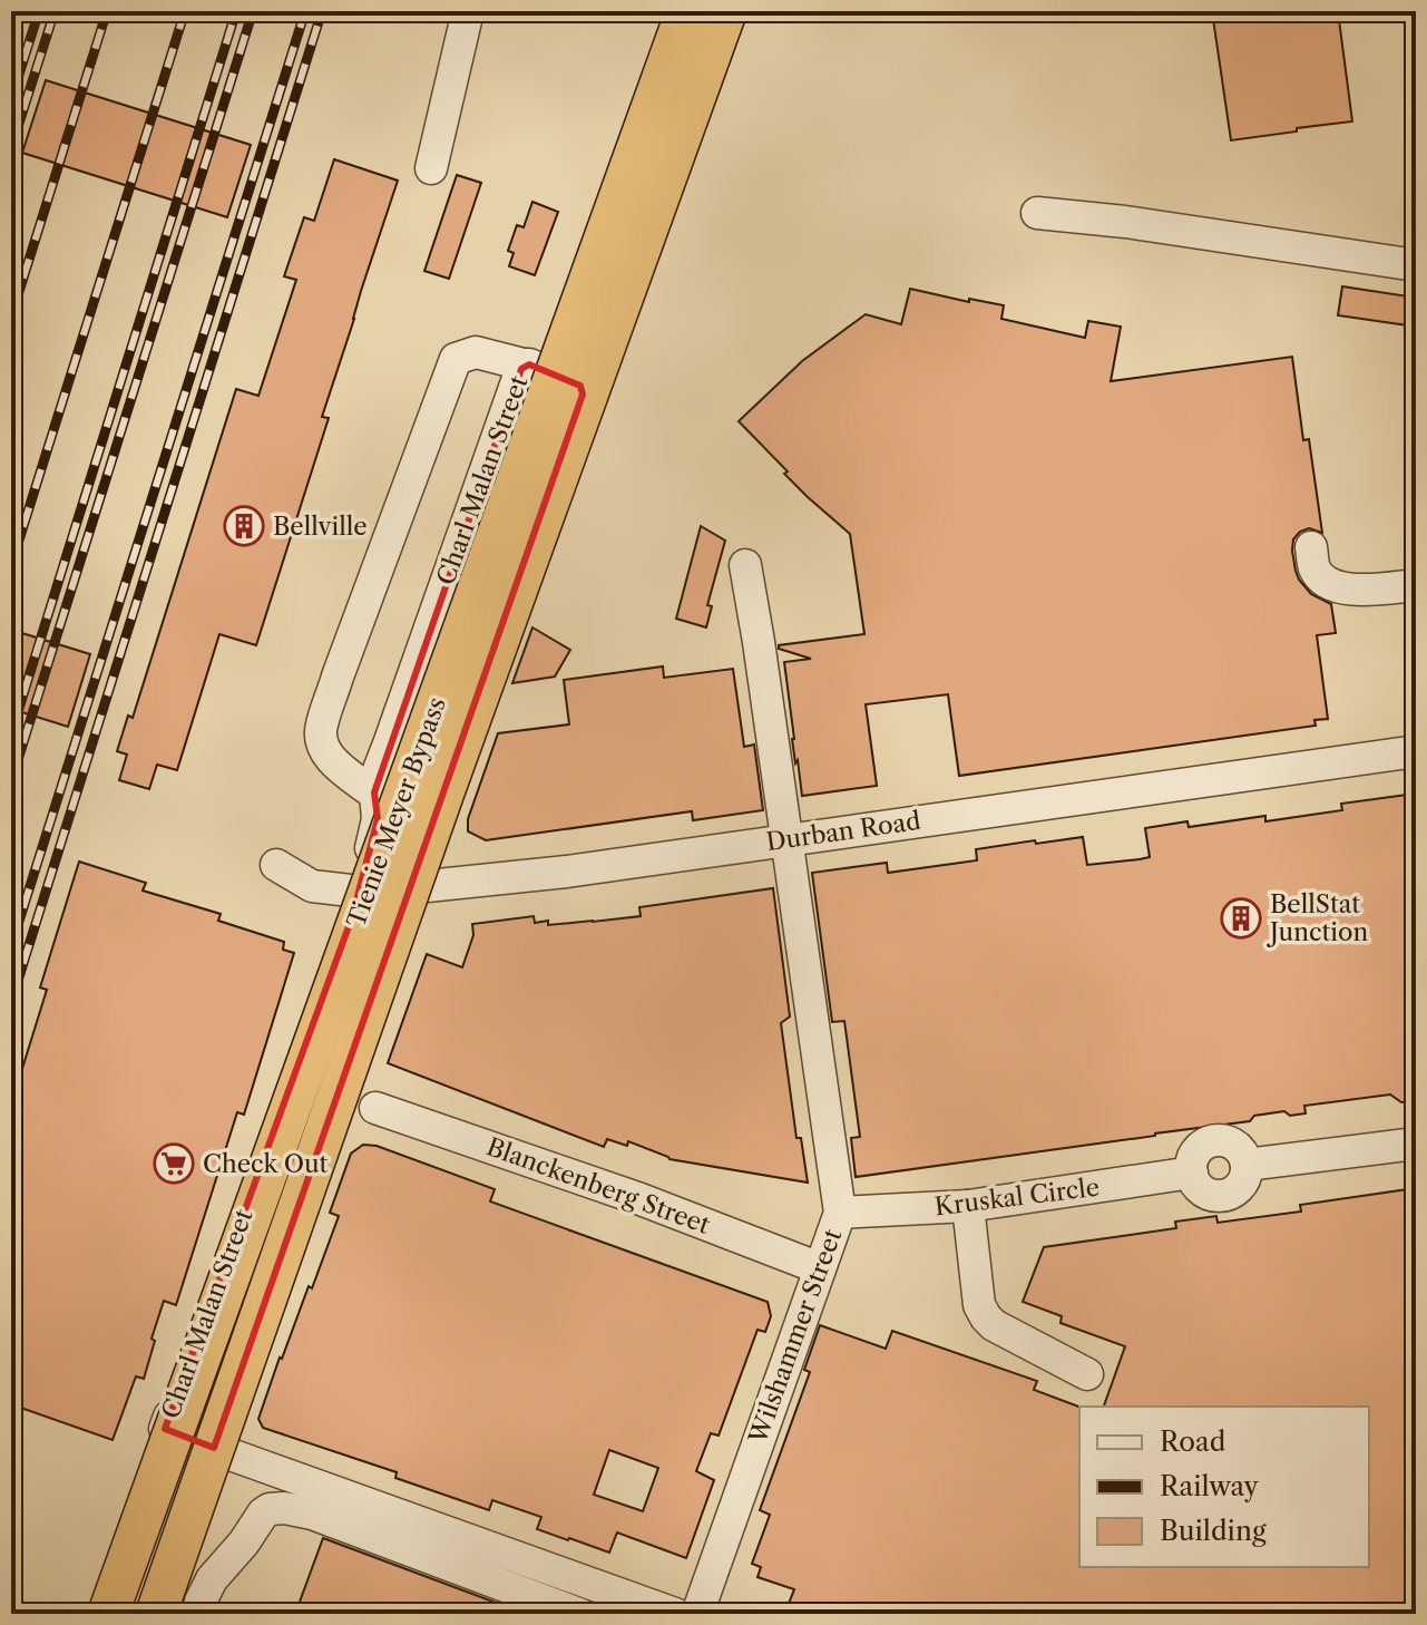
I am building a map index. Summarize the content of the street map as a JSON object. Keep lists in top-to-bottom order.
{
  "streets": {
    "main road": ["Tienie Meyer Bypass"],
    "street": [
      "Charl Malan Street",
      "Durban Road",
      "Blanckenberg Street",
      "Kruskal Circle",
      "Wilshammer Street"
    ]
  },
  "crossings": [
    ["Charl Malan Street", "Durban Road"],
    ["Durban Road", "Wilshammer Street"],
    ["Blanckenberg Street", "Wilshammer Street"],
    ["Kruskal Circle", "Wilshammer Street"]
  ],
  "places": {
    "building": ["Bellville", "BellStat Junction"],
    "supermarket": ["Check Out"]
  },
  "legend": ["Road", "Railway", "Building"]
}
